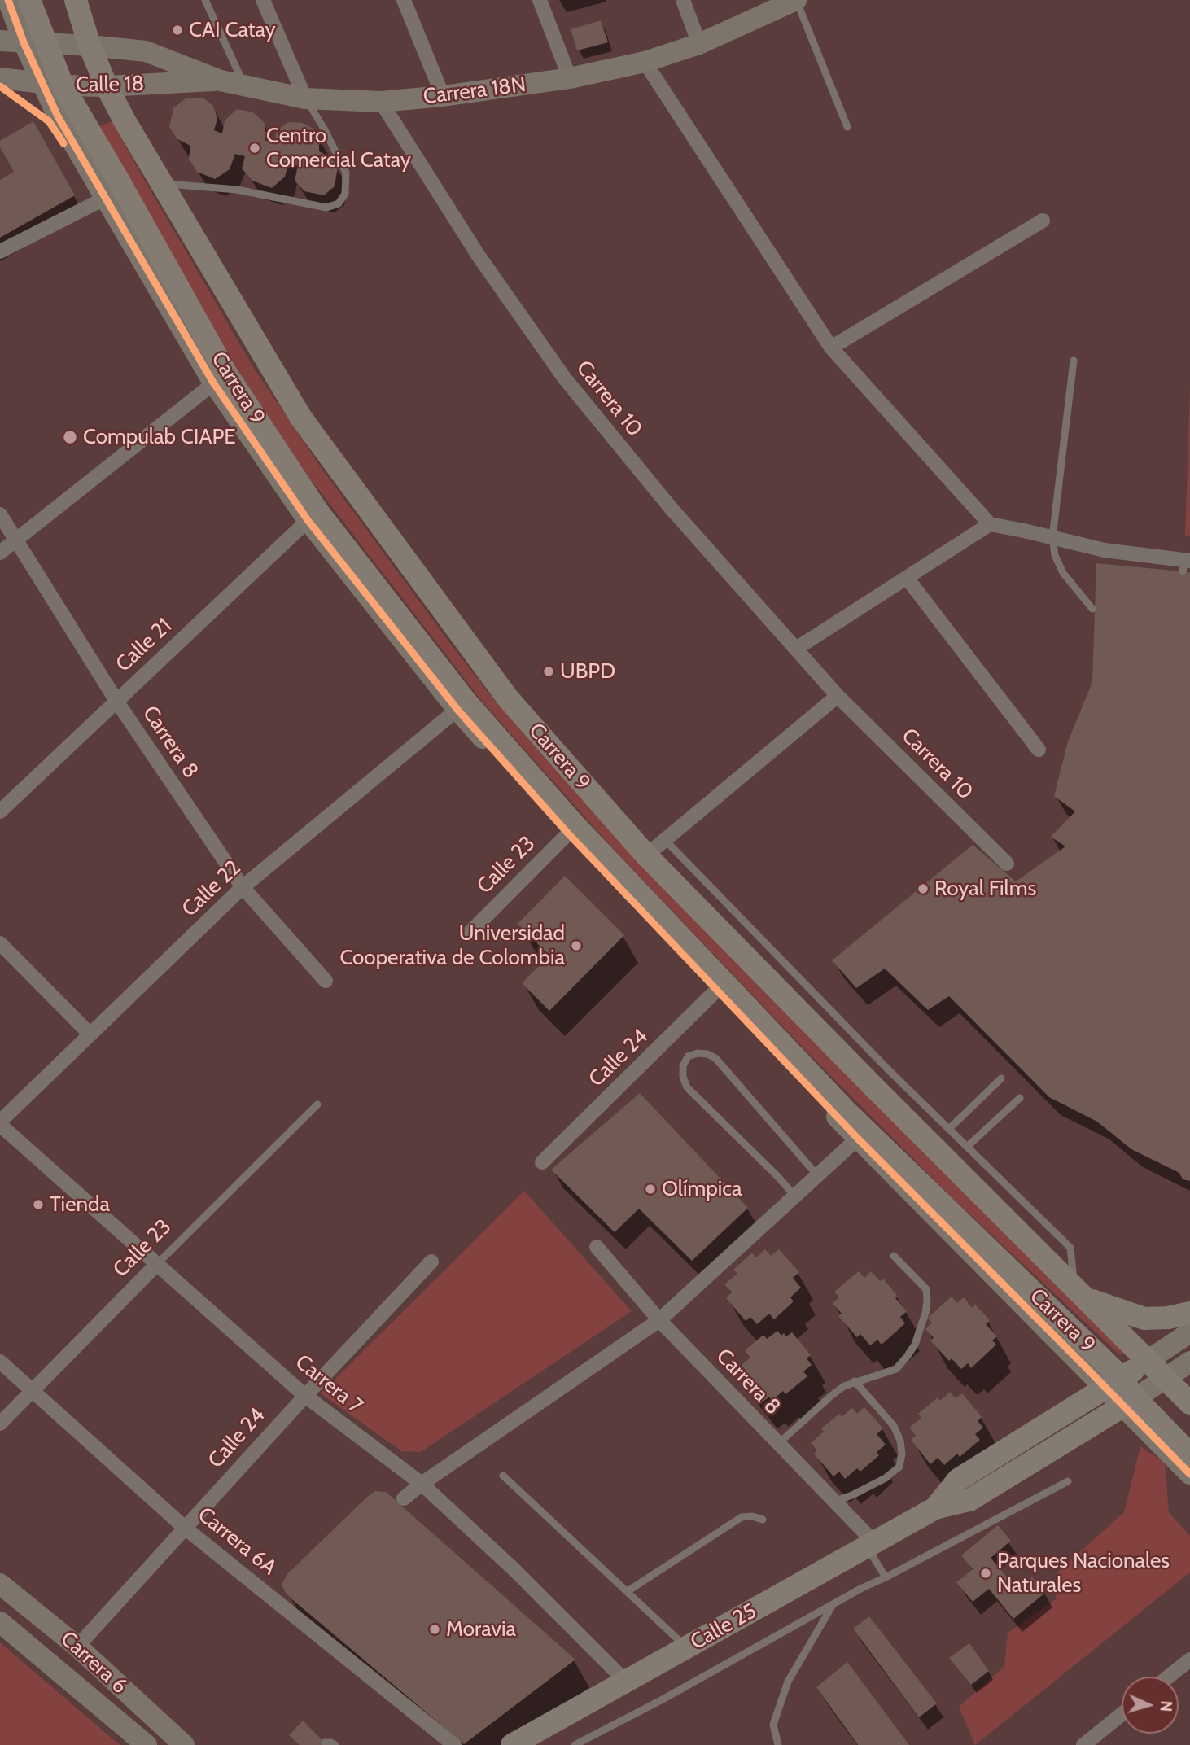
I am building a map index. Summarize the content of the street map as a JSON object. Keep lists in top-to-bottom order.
{
  "streets": {
    "main road": ["Carrera 9", "Calle 25"],
    "street": [
      "Calle 18",
      "Carrera 18N",
      "Carrera 10",
      "Calle 21",
      "Carrera 8",
      "Calle 23",
      "Calle 22",
      "Calle 24",
      "Carrera 7",
      "Carrera 6A",
      "Carrera 6"
    ]
  },
  "crossings": [
    ["Calle 18", "Carrera 18N"],
    ["Calle 18", "Carrera 9"],
    ["Carrera 18N", "Carrera 10"],
    ["Carrera 9", "Calle 21"],
    ["Carrera 9", "Calle 23"],
    ["Carrera 9", "Calle 22"],
    ["Carrera 9", "Calle 24"],
    ["Carrera 9", "Calle 25"],
    ["Calle 21", "Carrera 8"],
    ["Carrera 8", "Calle 22"],
    ["Carrera 8", "Calle 25"],
    ["Calle 23", "Carrera 7"],
    ["Calle 23", "Carrera 6A"],
    ["Calle 22", "Carrera 7"],
    ["Calle 24", "Carrera 7"],
    ["Calle 24", "Carrera 6A"],
    ["Calle 24", "Carrera 6"],
    ["Carrera 7", "Calle 25"]
  ],
  "places": [
    "CAI Catay",
    "Centro Comercial Catay",
    "Compulab CIAPE",
    "UBPD",
    "Royal Films",
    "Universidad Cooperativa de Colombia",
    "Olímpica",
    "Tienda",
    "Parques Nacionales Naturales",
    "Moravia"
  ],
  "north": "right"
}
